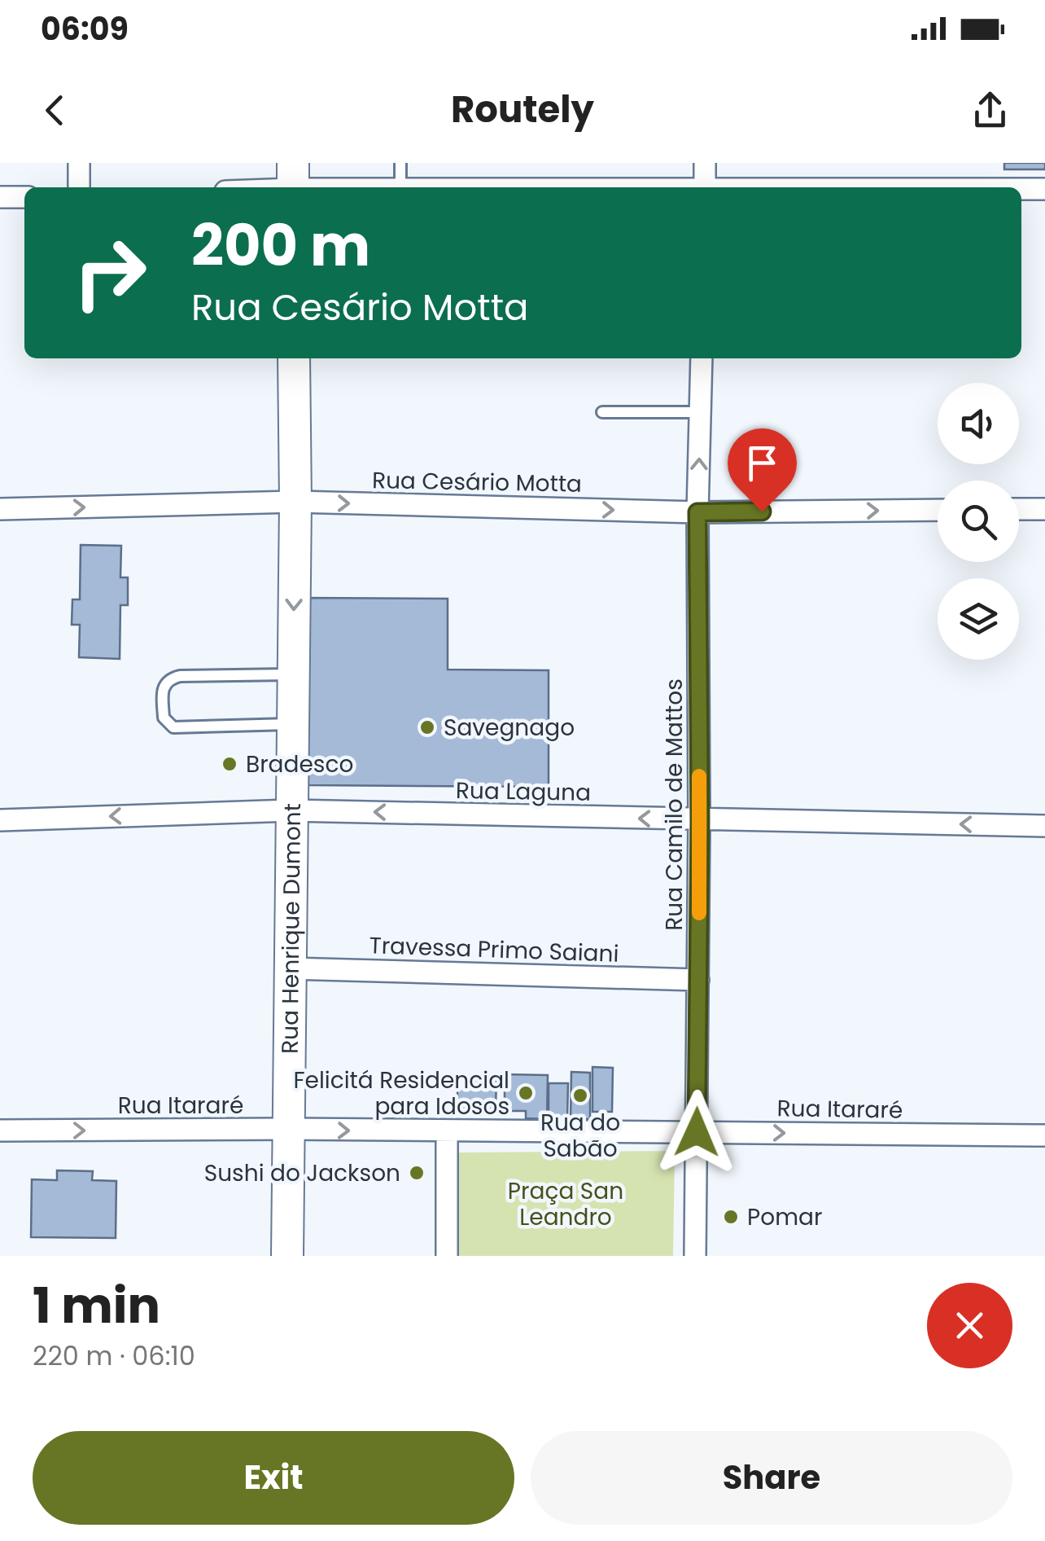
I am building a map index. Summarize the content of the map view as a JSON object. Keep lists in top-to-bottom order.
{
  "streets": {
    "street": [
      "Rua Cesário Motta",
      "Rua Laguna",
      "Rua Camilo de Mattos",
      "Rua Henrique Dumont",
      "Travessa Primo Saiani",
      "Rua Itararé"
    ]
  },
  "crossings": [
    ["Rua Cesário Motta", "Rua Camilo de Mattos"],
    ["Rua Cesário Motta", "Rua Henrique Dumont"],
    ["Rua Laguna", "Rua Camilo de Mattos"],
    ["Rua Laguna", "Rua Henrique Dumont"],
    ["Rua Camilo de Mattos", "Travessa Primo Saiani"],
    ["Rua Camilo de Mattos", "Rua Itararé"],
    ["Rua Henrique Dumont", "Travessa Primo Saiani"],
    ["Rua Henrique Dumont", "Rua Itararé"]
  ],
  "one_way": ["Rua Cesário Motta", "Rua Laguna", "Rua Itararé"],
  "parks": ["Praça San Leandro"],
  "places": [
    "Savegnago",
    "Bradesco",
    "Felicitá Residencial para Idosos",
    "Rua do Sabão",
    "Sushi do Jackson",
    "Pomar"
  ],
  "page": {
    "status": "06:09",
    "header": "Routely",
    "turn": ["200 m", "Rua Cesário Motta"],
    "heading": ["1 min", "220 m · 06:10"],
    "buttons": ["Exit", "Share"]
  }
}
